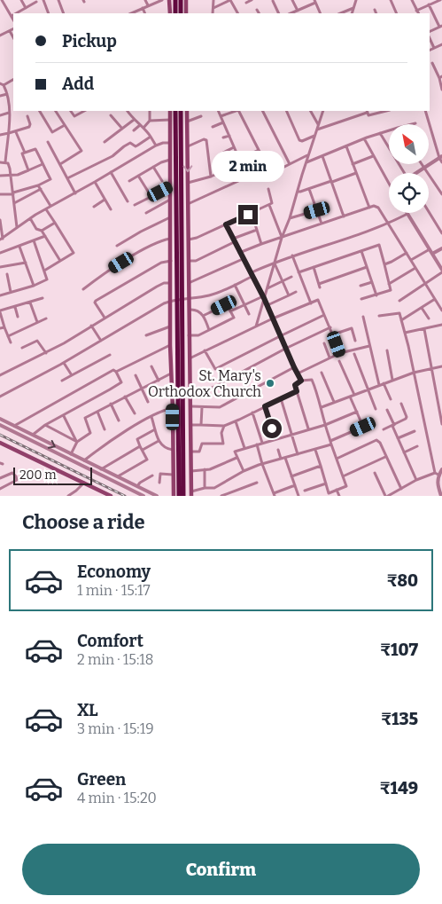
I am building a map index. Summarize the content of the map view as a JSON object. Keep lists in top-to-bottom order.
{
  "places": ["St. Mary's Orthodox Church"],
  "scale_bar": "200 m",
  "north": "top left",
  "page": {
    "banner": ["Pickup", "Add"],
    "bubble": "2 min",
    "scale": "200 m",
    "heading": "Choose a ride",
    "list": [
      {
        "name": "Economy",
        "note": "1 min · 15:17",
        "value": "₹80"
      },
      {
        "name": "Comfort",
        "note": "2 min · 15:18",
        "value": "₹107"
      },
      {
        "name": "XL",
        "note": "3 min · 15:19",
        "value": "₹135"
      },
      {
        "name": "Green",
        "note": "4 min · 15:20",
        "value": "₹149"
      }
    ],
    "buttons": "Confirm"
  }
}
